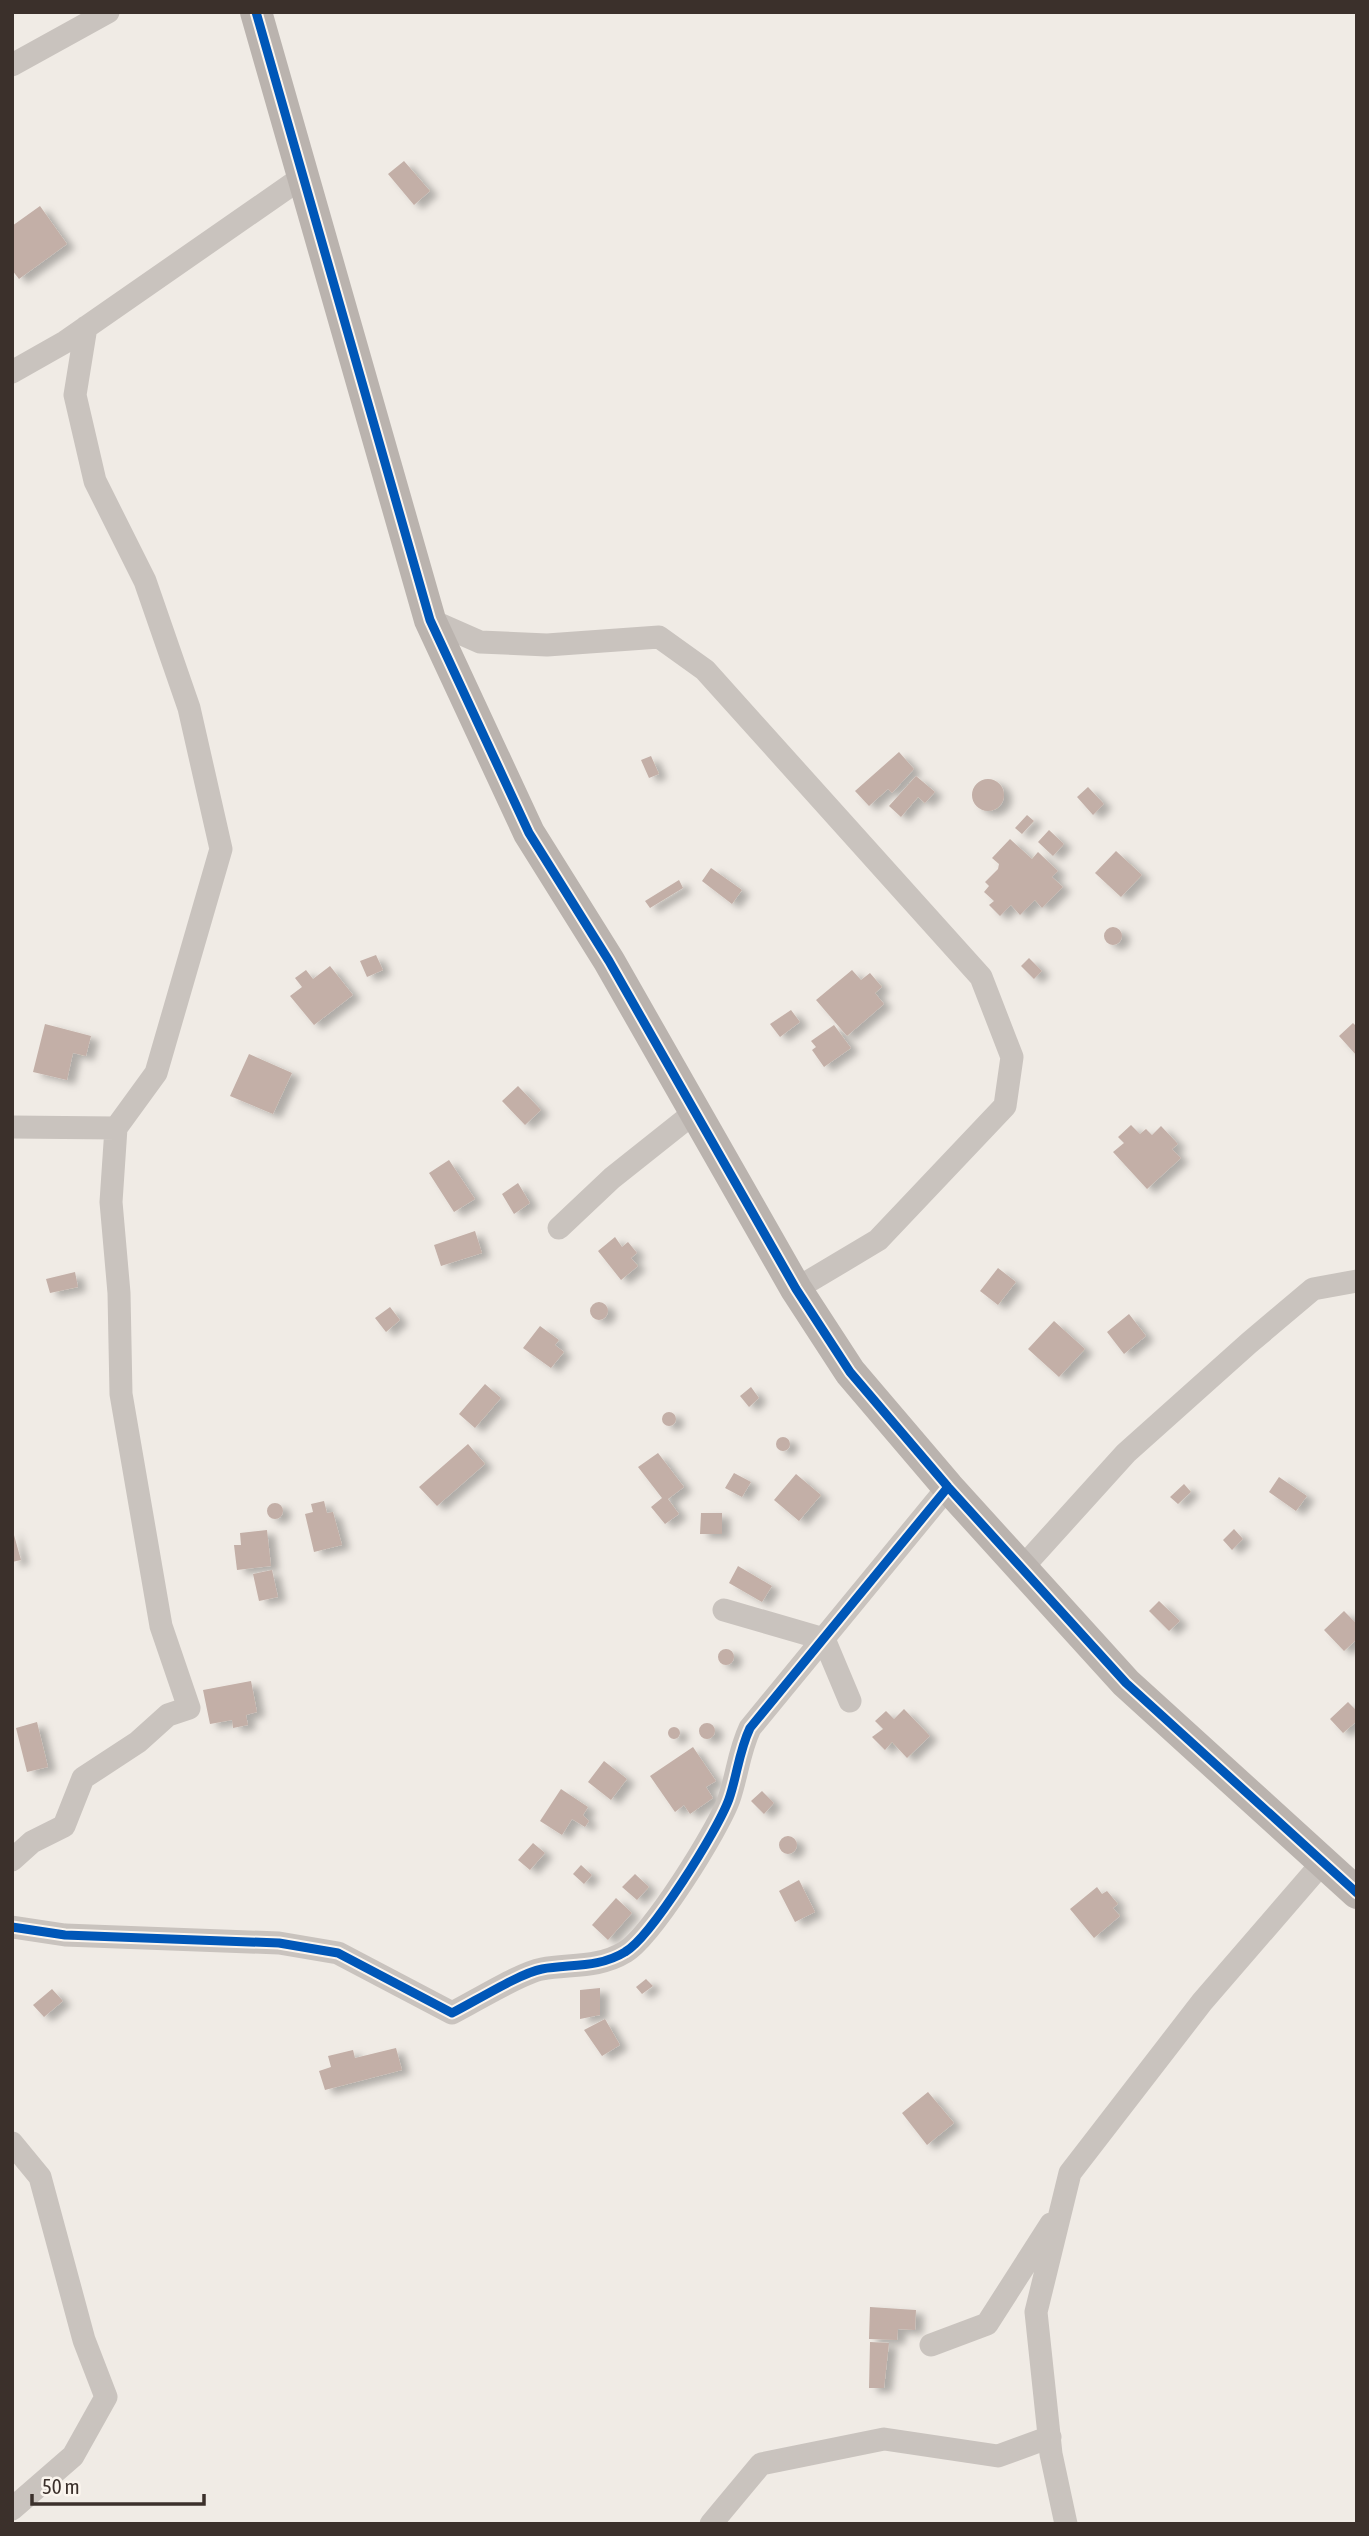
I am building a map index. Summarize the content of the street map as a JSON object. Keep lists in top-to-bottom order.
{
  "scale_bar": "50 m"
}
